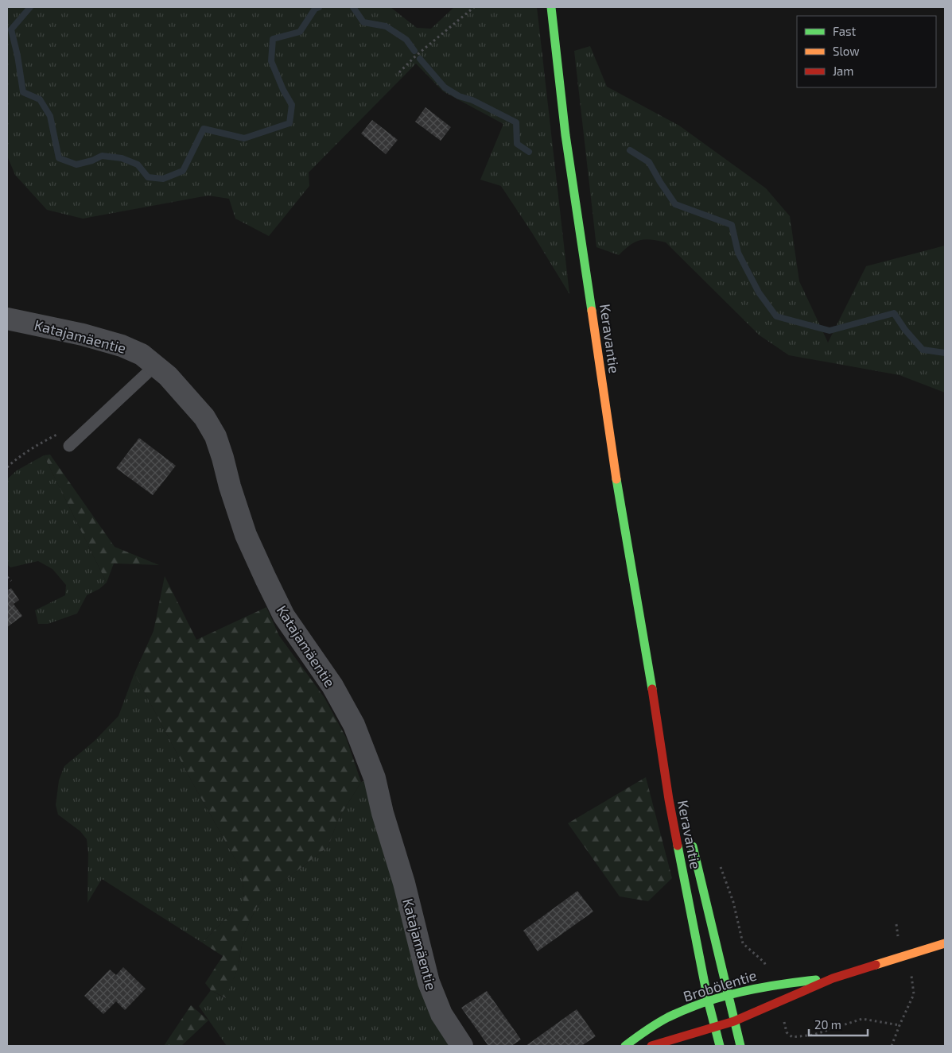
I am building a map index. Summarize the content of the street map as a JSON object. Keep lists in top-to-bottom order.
{
  "streets": {
    "main road": ["Keravantie", "Brobölentie"],
    "street": ["Katajamäentie"]
  },
  "crossings": [
    ["Keravantie", "Brobölentie"]
  ],
  "legend": ["Fast", "Slow", "Jam"],
  "scale_bar": "20 m"
}
